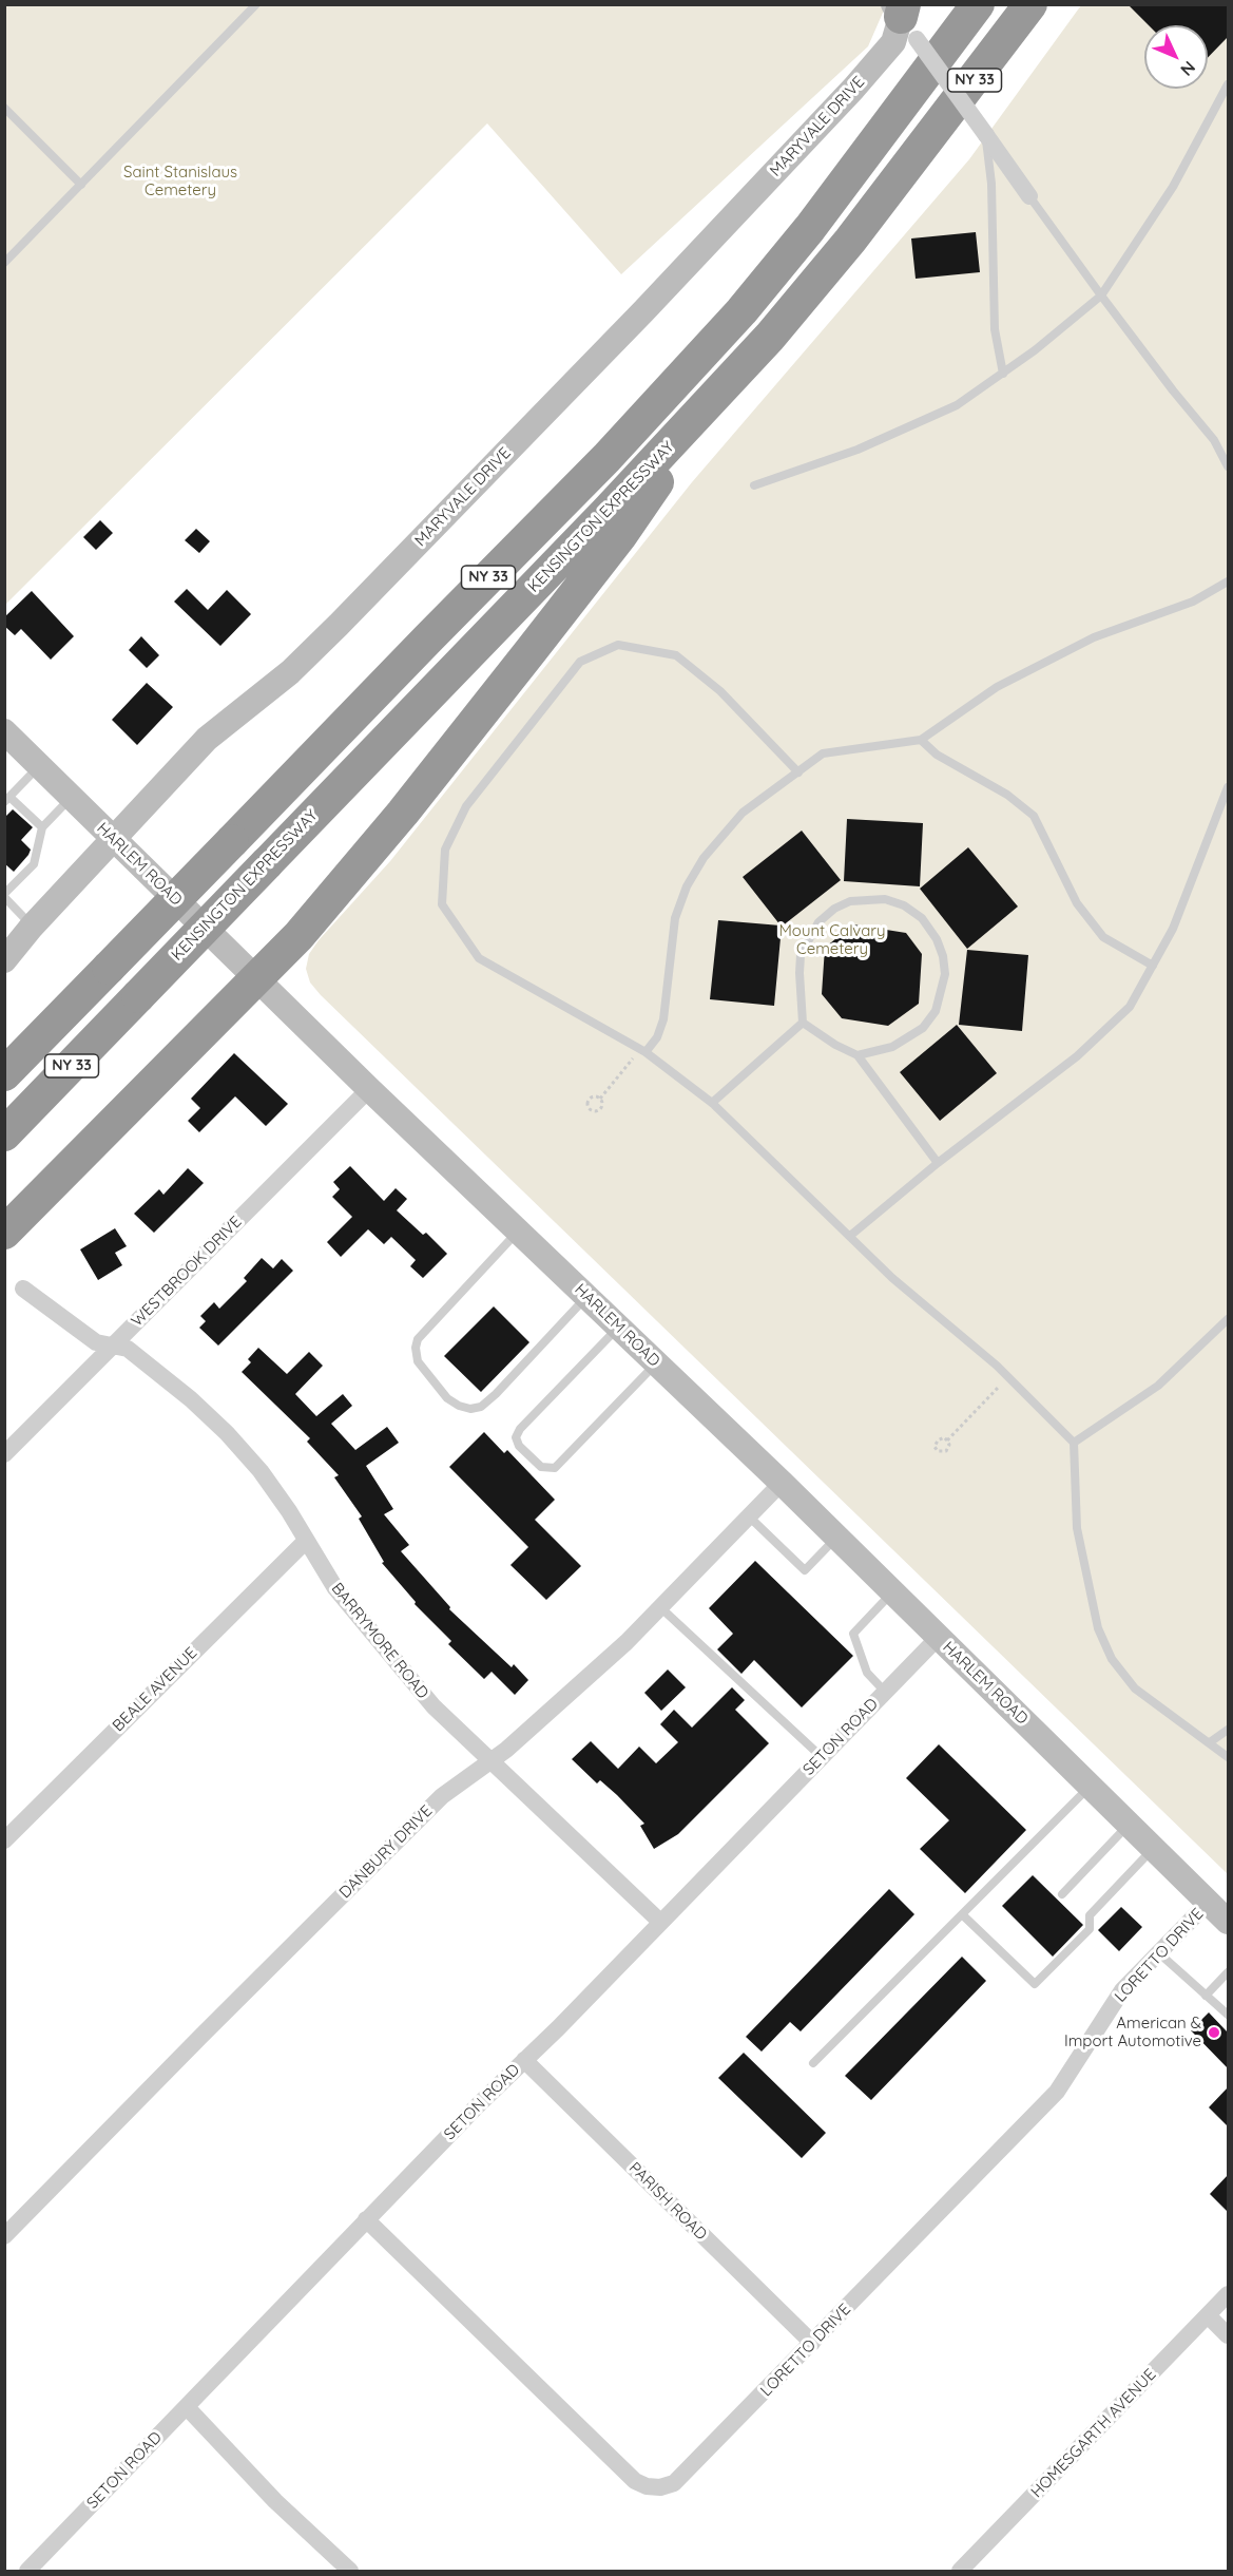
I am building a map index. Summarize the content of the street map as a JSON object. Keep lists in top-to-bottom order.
{
  "streets": {
    "highway": ["NY 33", "KENSINGTON EXPRESSWAY"],
    "main road": ["MARYVALE DRIVE", "HARLEM ROAD"],
    "street": [
      "WESTBROOK DRIVE",
      "BARRYMORE ROAD",
      "BEALE AVENUE",
      "SETON ROAD",
      "DANBURY DRIVE",
      "LORETTO DRIVE",
      "PARISH ROAD",
      "HOMESGARTH AVENUE"
    ]
  },
  "crossings": [
    ["MARYVALE DRIVE", "HARLEM ROAD"],
    ["HARLEM ROAD", "WESTBROOK DRIVE"],
    ["HARLEM ROAD", "SETON ROAD"],
    ["HARLEM ROAD", "DANBURY DRIVE"],
    ["HARLEM ROAD", "LORETTO DRIVE"],
    ["WESTBROOK DRIVE", "BARRYMORE ROAD"],
    ["BARRYMORE ROAD", "BEALE AVENUE"],
    ["BARRYMORE ROAD", "SETON ROAD"],
    ["BARRYMORE ROAD", "DANBURY DRIVE"],
    ["SETON ROAD", "LORETTO DRIVE"],
    ["SETON ROAD", "PARISH ROAD"],
    ["LORETTO DRIVE", "PARISH ROAD"]
  ],
  "parks": ["Saint Stanislaus Cemetery", "Mount Calvary Cemetery"],
  "places": ["American & Import Automotive"],
  "north": "bottom right"
}
